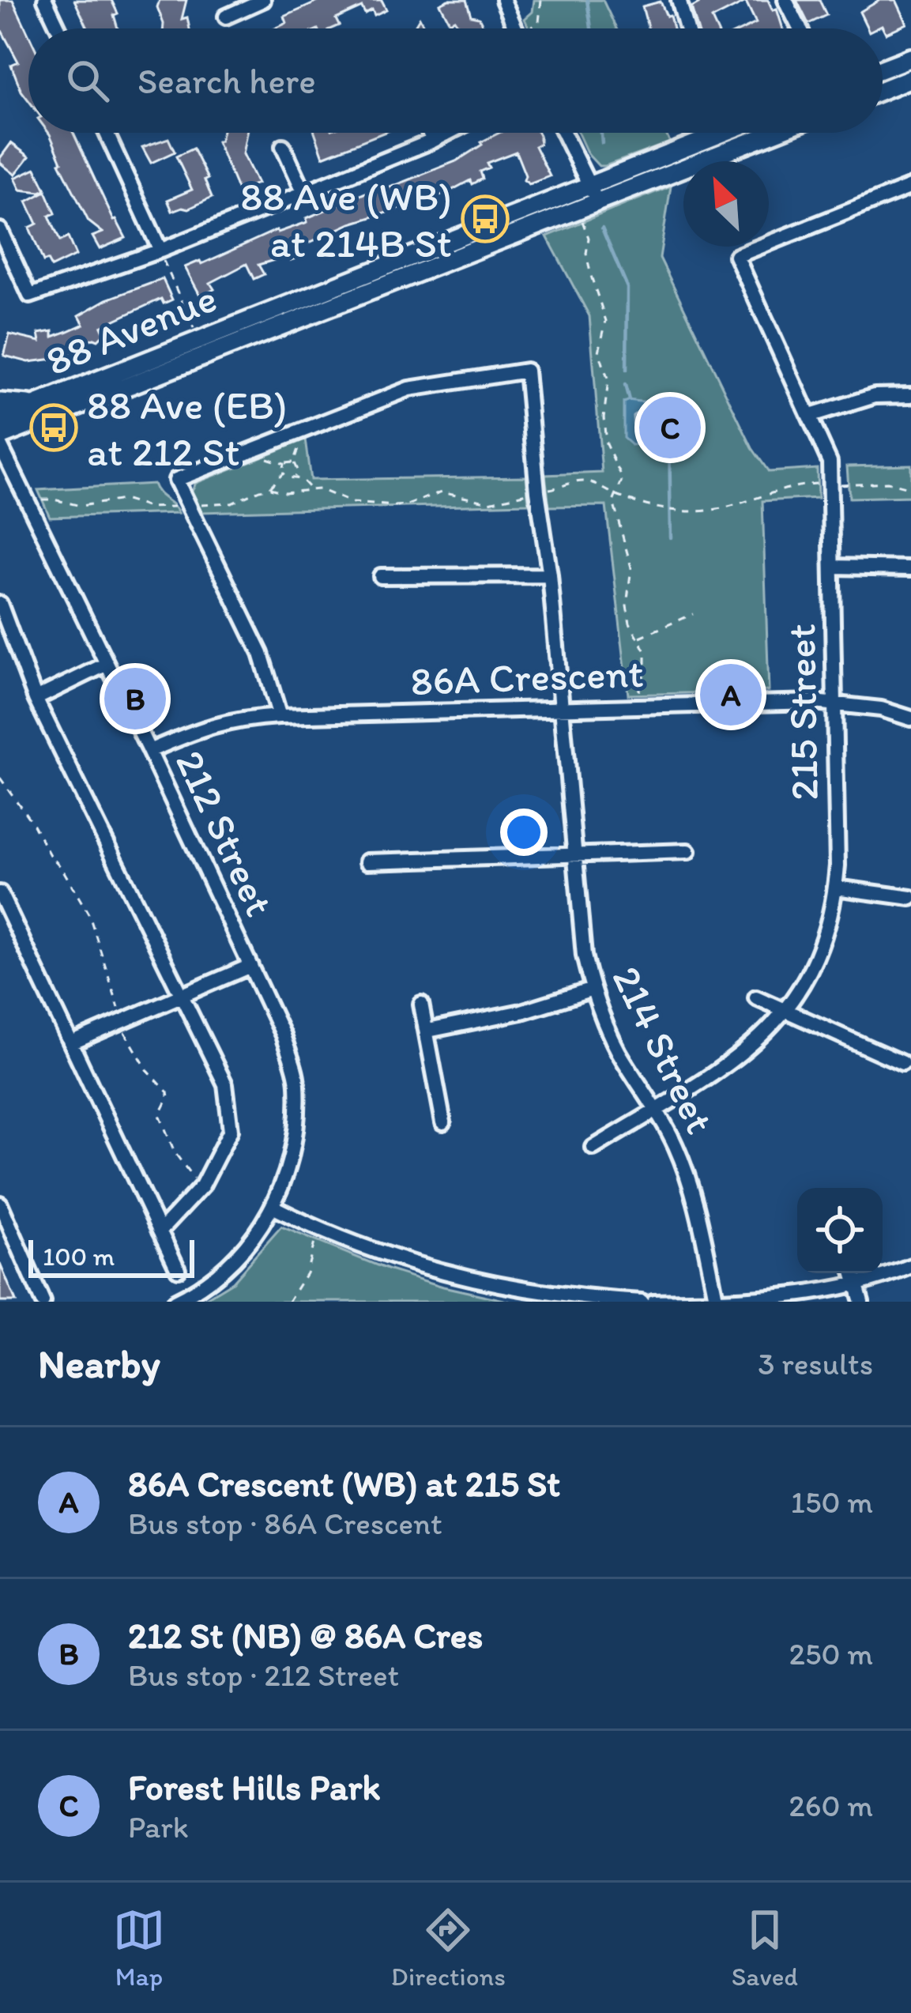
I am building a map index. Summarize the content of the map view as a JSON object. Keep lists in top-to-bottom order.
{
  "streets": {
    "main road": ["88 Avenue"],
    "street": [
      "86A Crescent",
      "215 Street",
      "212 Street",
      "214 Street"
    ]
  },
  "crossings": [
    ["86A Crescent", "215 Street"],
    ["86A Crescent", "212 Street"],
    ["86A Crescent", "214 Street"],
    ["215 Street", "214 Street"]
  ],
  "places": {
    "bus stop": ["88 Ave (WB) at 214B St", "88 Ave (EB) at 212 St"]
  },
  "scale_bar": "100 m",
  "north": "top left",
  "page": {
    "search": "Search here",
    "pins": ["C", "A", "B"],
    "scale": "100 m",
    "heading": ["Nearby", "3 results"],
    "list": [
      {
        "mark": "A",
        "name": "86A Crescent (WB) at 215 St",
        "note": "Bus stop · 86A Crescent",
        "value": "150 m"
      },
      {
        "mark": "B",
        "name": "212 St (NB) @ 86A Cres",
        "note": "Bus stop · 212 Street",
        "value": "250 m"
      },
      {
        "mark": "C",
        "name": "Forest Hills Park",
        "note": "Park",
        "value": "260 m"
      }
    ],
    "nav": ["Map", "Directions", "Saved"]
  }
}
